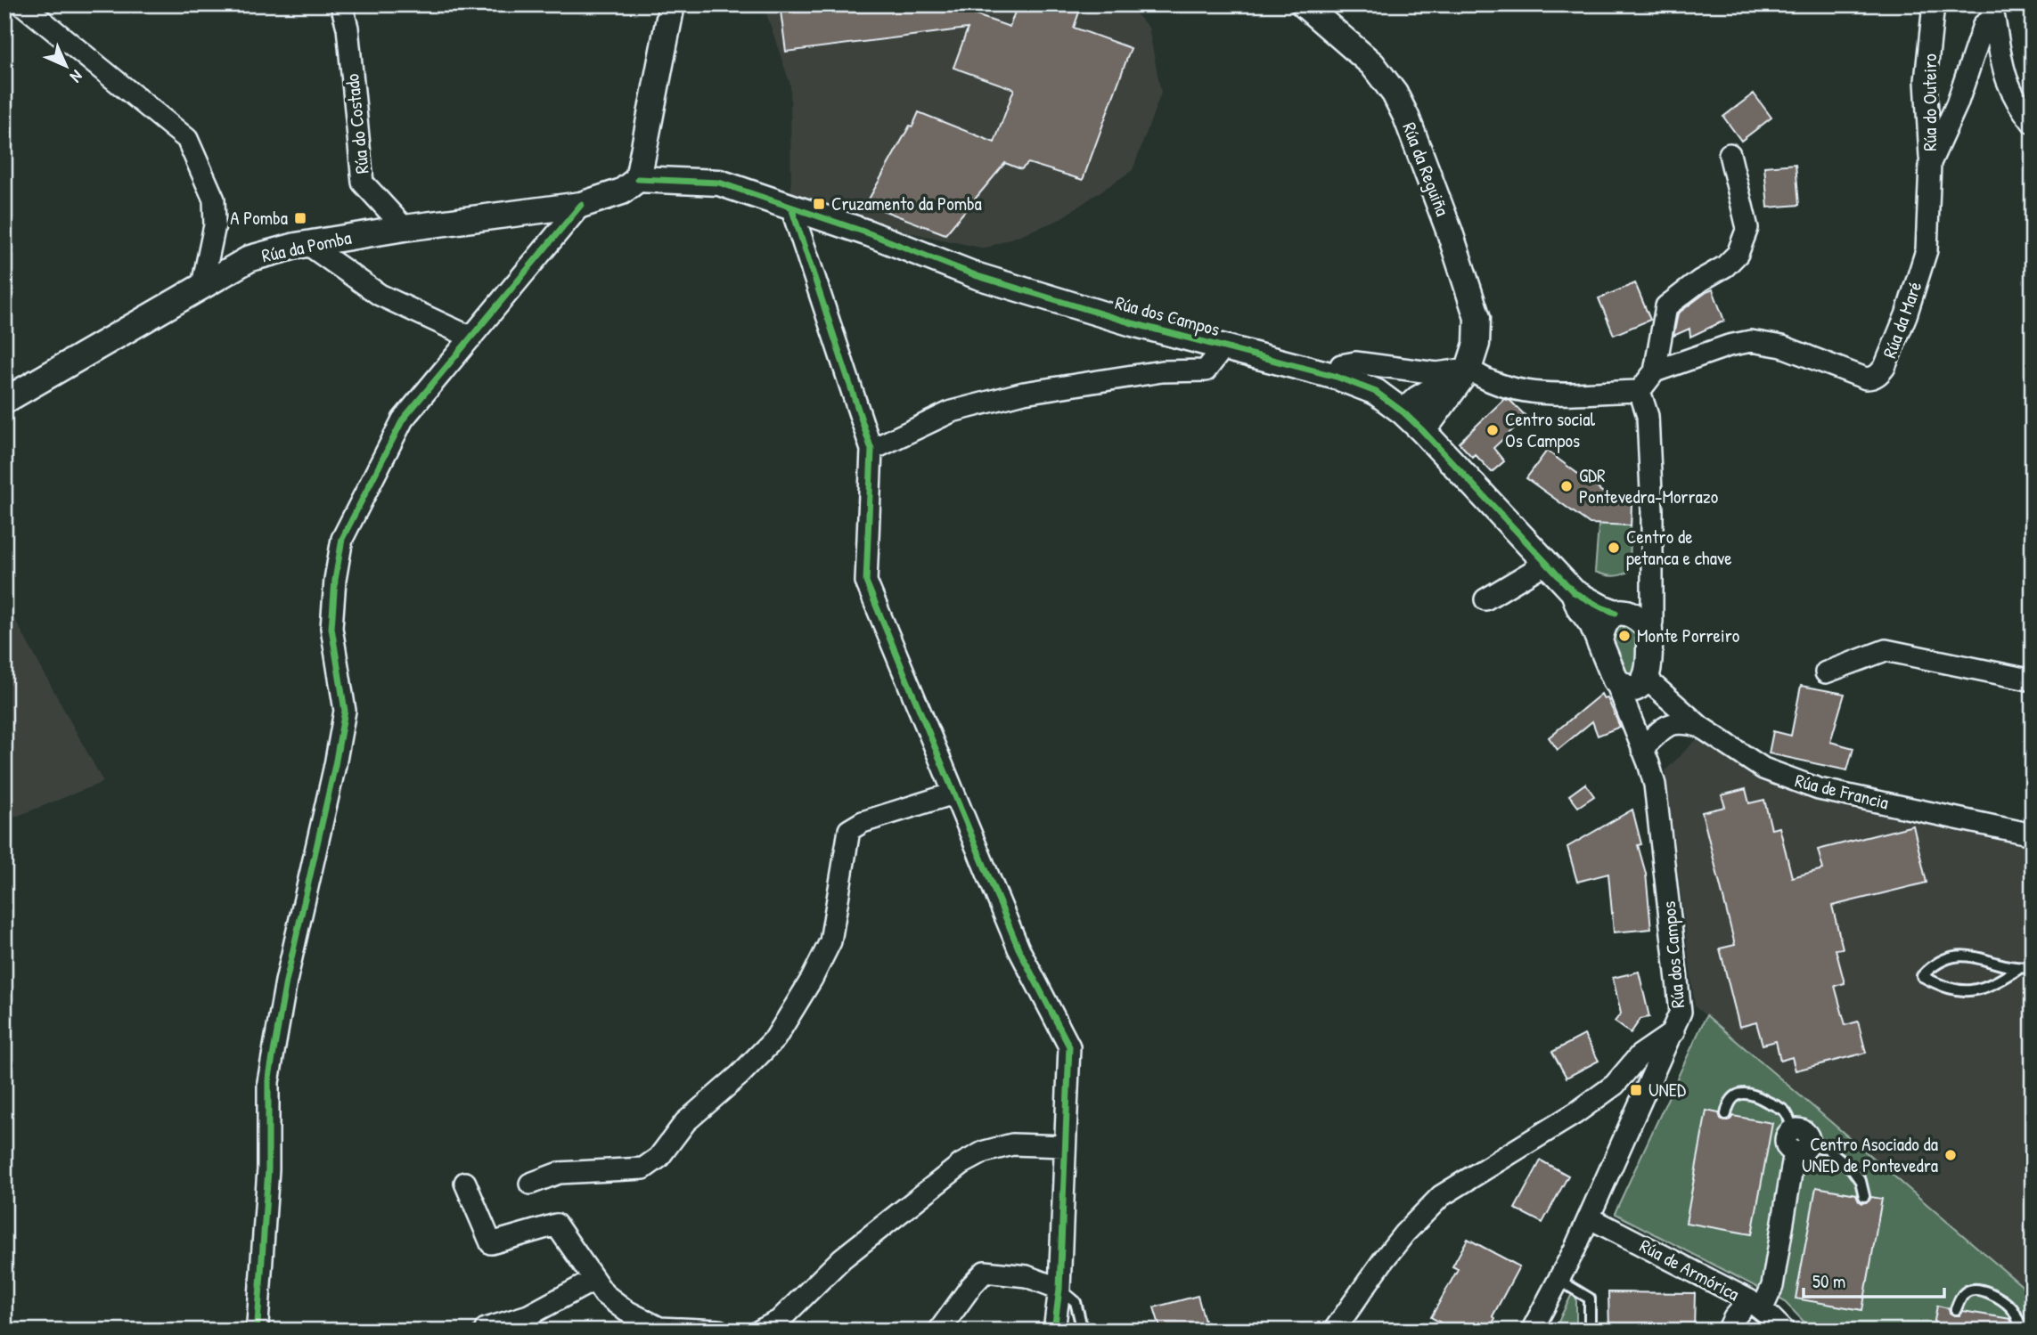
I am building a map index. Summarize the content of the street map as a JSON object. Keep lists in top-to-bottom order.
{
  "streets": {
    "street": [
      "Rúa do Outeiro",
      "Rúa do Costado",
      "Rúa da Reguiña",
      "Rúa da Pomba",
      "Rúa dos Campos",
      "Rúa da Maré",
      "Rúa de Francia",
      "Rúa de Armórica"
    ]
  },
  "crossings": [
    ["Rúa do Outeiro", "Rúa da Maré"],
    ["Rúa do Costado", "Rúa da Pomba"],
    ["Rúa da Pomba", "Rúa dos Campos"],
    ["Rúa dos Campos", "Rúa de Francia"],
    ["Rúa dos Campos", "Rúa de Armórica"]
  ],
  "places": {
    "transit": ["Cruzamento da Pomba", "A Pomba", "UNED"],
    "other": [
      "Centro social Os Campos",
      "GDR Pontevedra-Morrazo",
      "Centro de petanca e chave",
      "Monte Porreiro",
      "Centro Asociado da UNED de Pontevedra"
    ]
  },
  "scale_bar": "50 m",
  "north": "bottom right"
}
